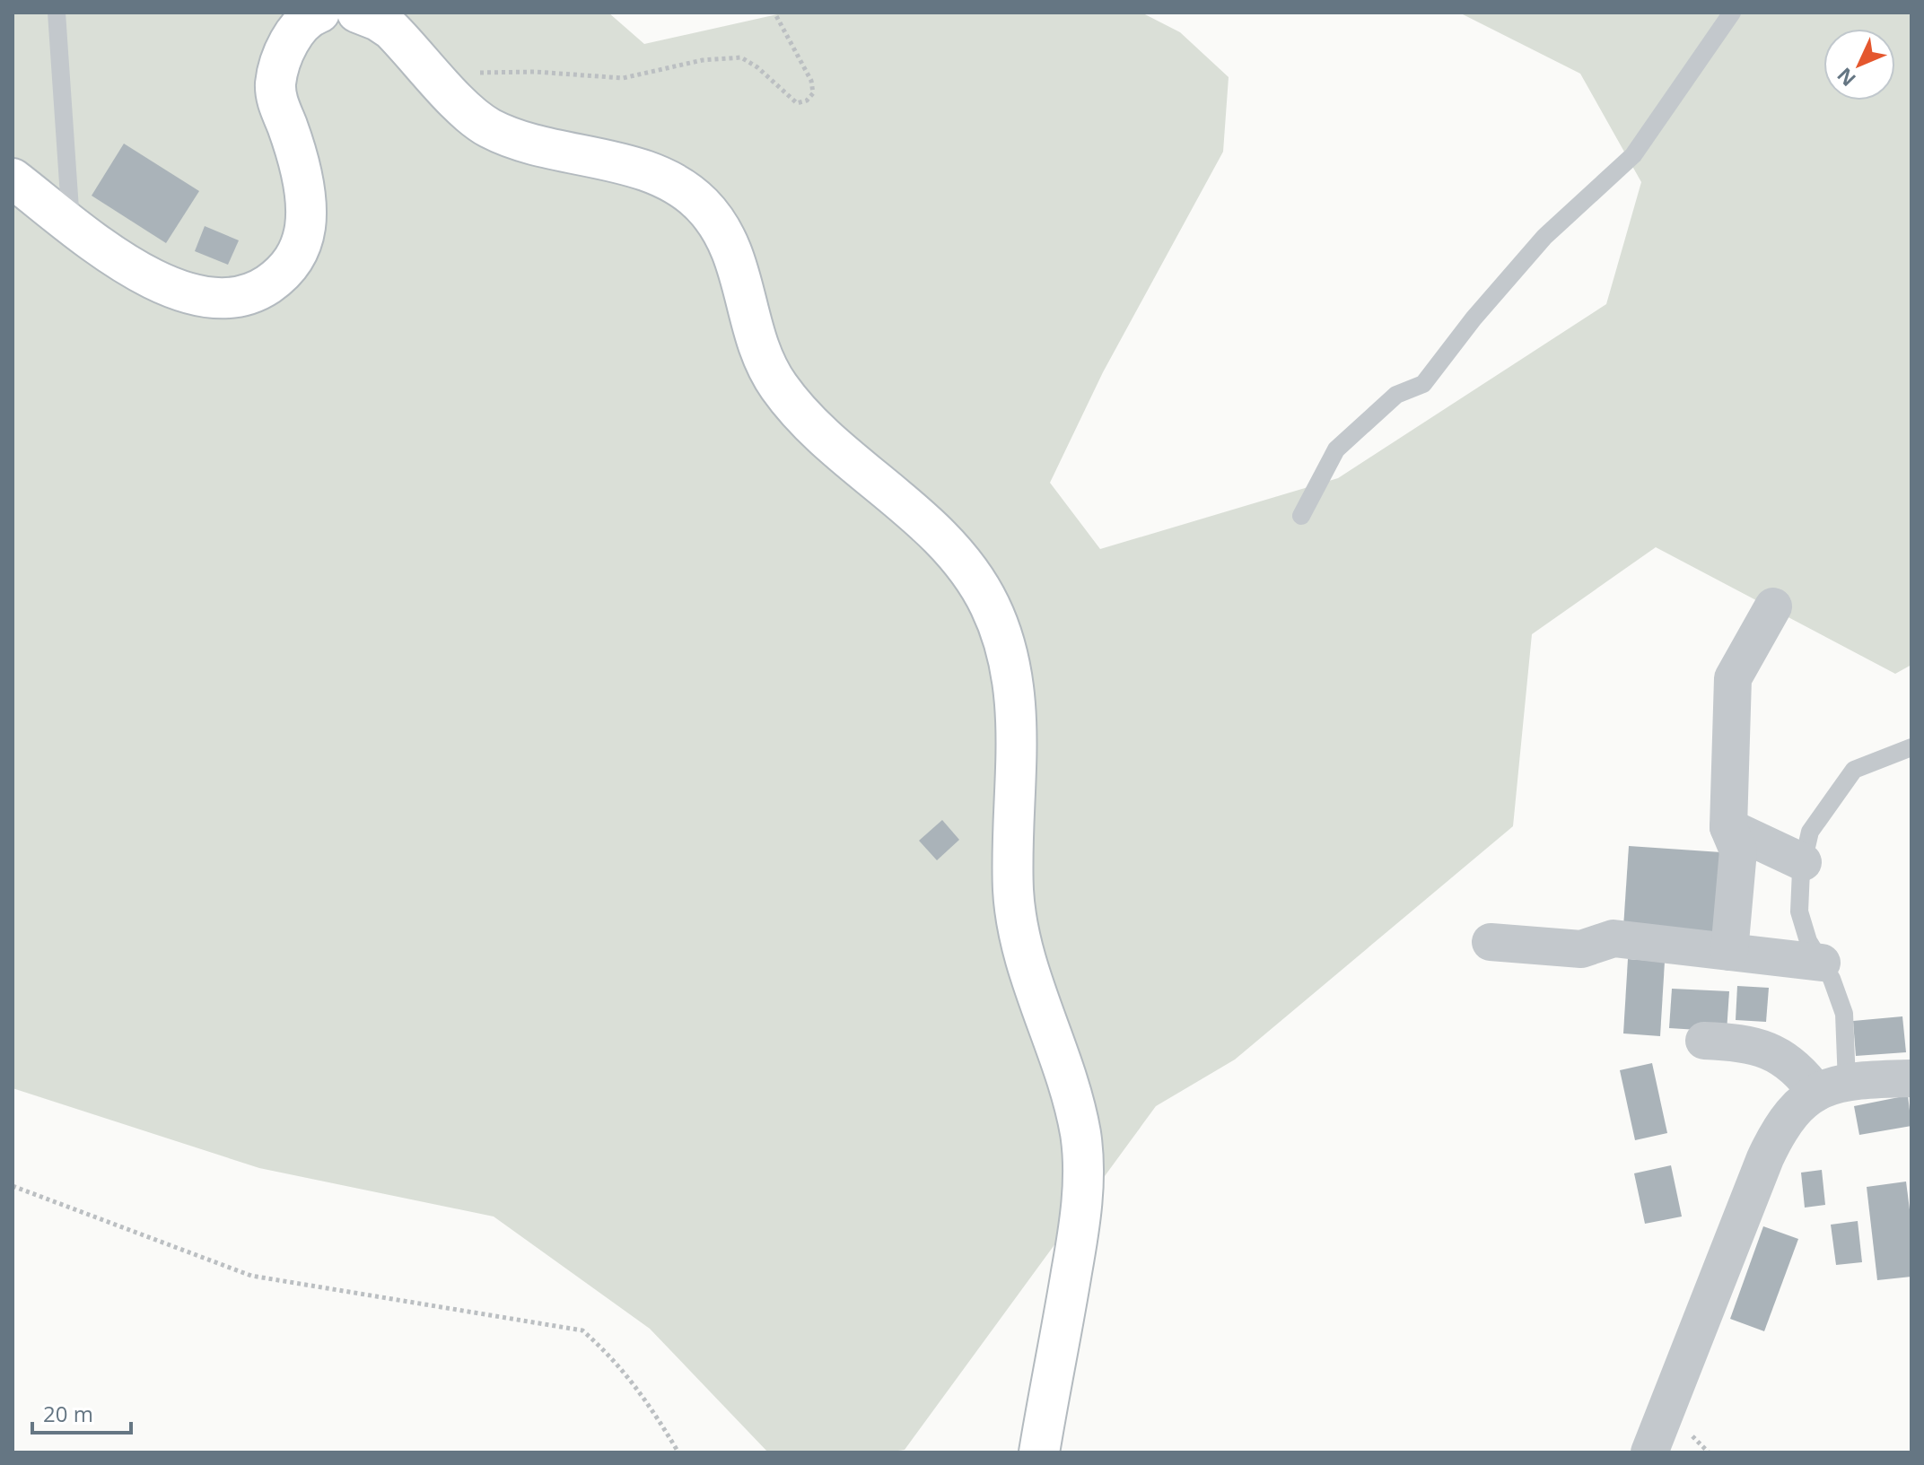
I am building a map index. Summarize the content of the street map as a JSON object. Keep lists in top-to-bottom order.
{
  "scale_bar": "20 m",
  "north": "bottom left"
}
